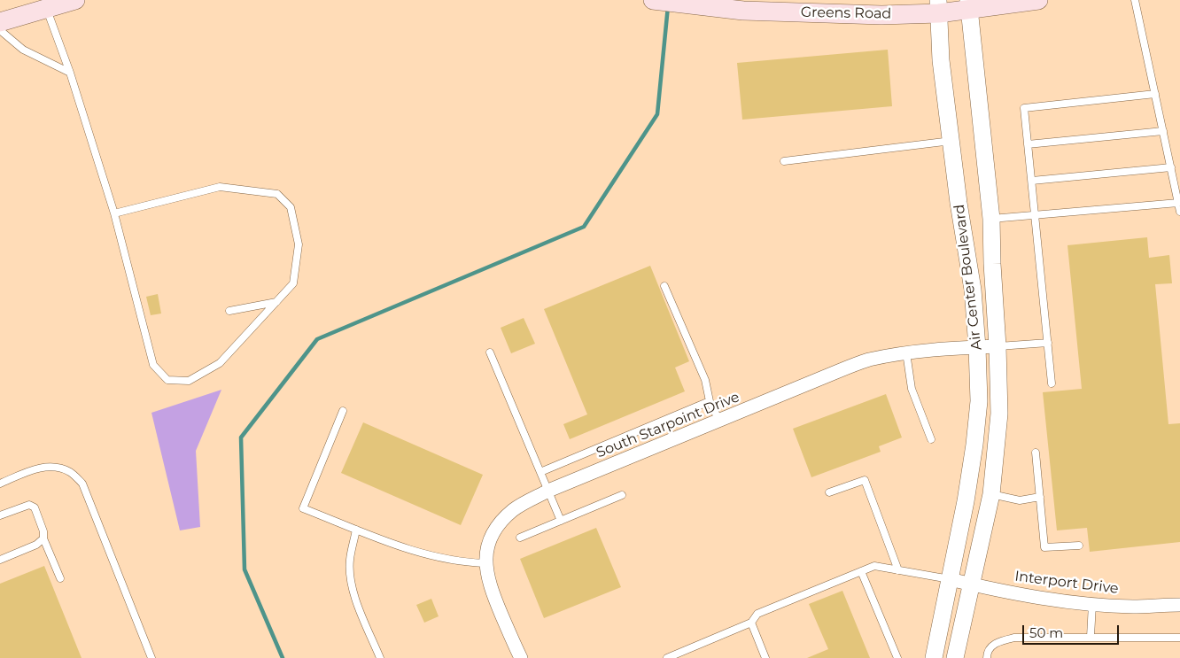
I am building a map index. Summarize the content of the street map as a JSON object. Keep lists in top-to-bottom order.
{
  "streets": {
    "main road": ["Greens Road"],
    "street": ["Air Center Boulevard", "South Starpoint Drive", "Interport Drive"]
  },
  "crossings": [
    ["Greens Road", "Air Center Boulevard"],
    ["Air Center Boulevard", "South Starpoint Drive"],
    ["Air Center Boulevard", "Interport Drive"]
  ],
  "scale_bar": "50 m"
}
